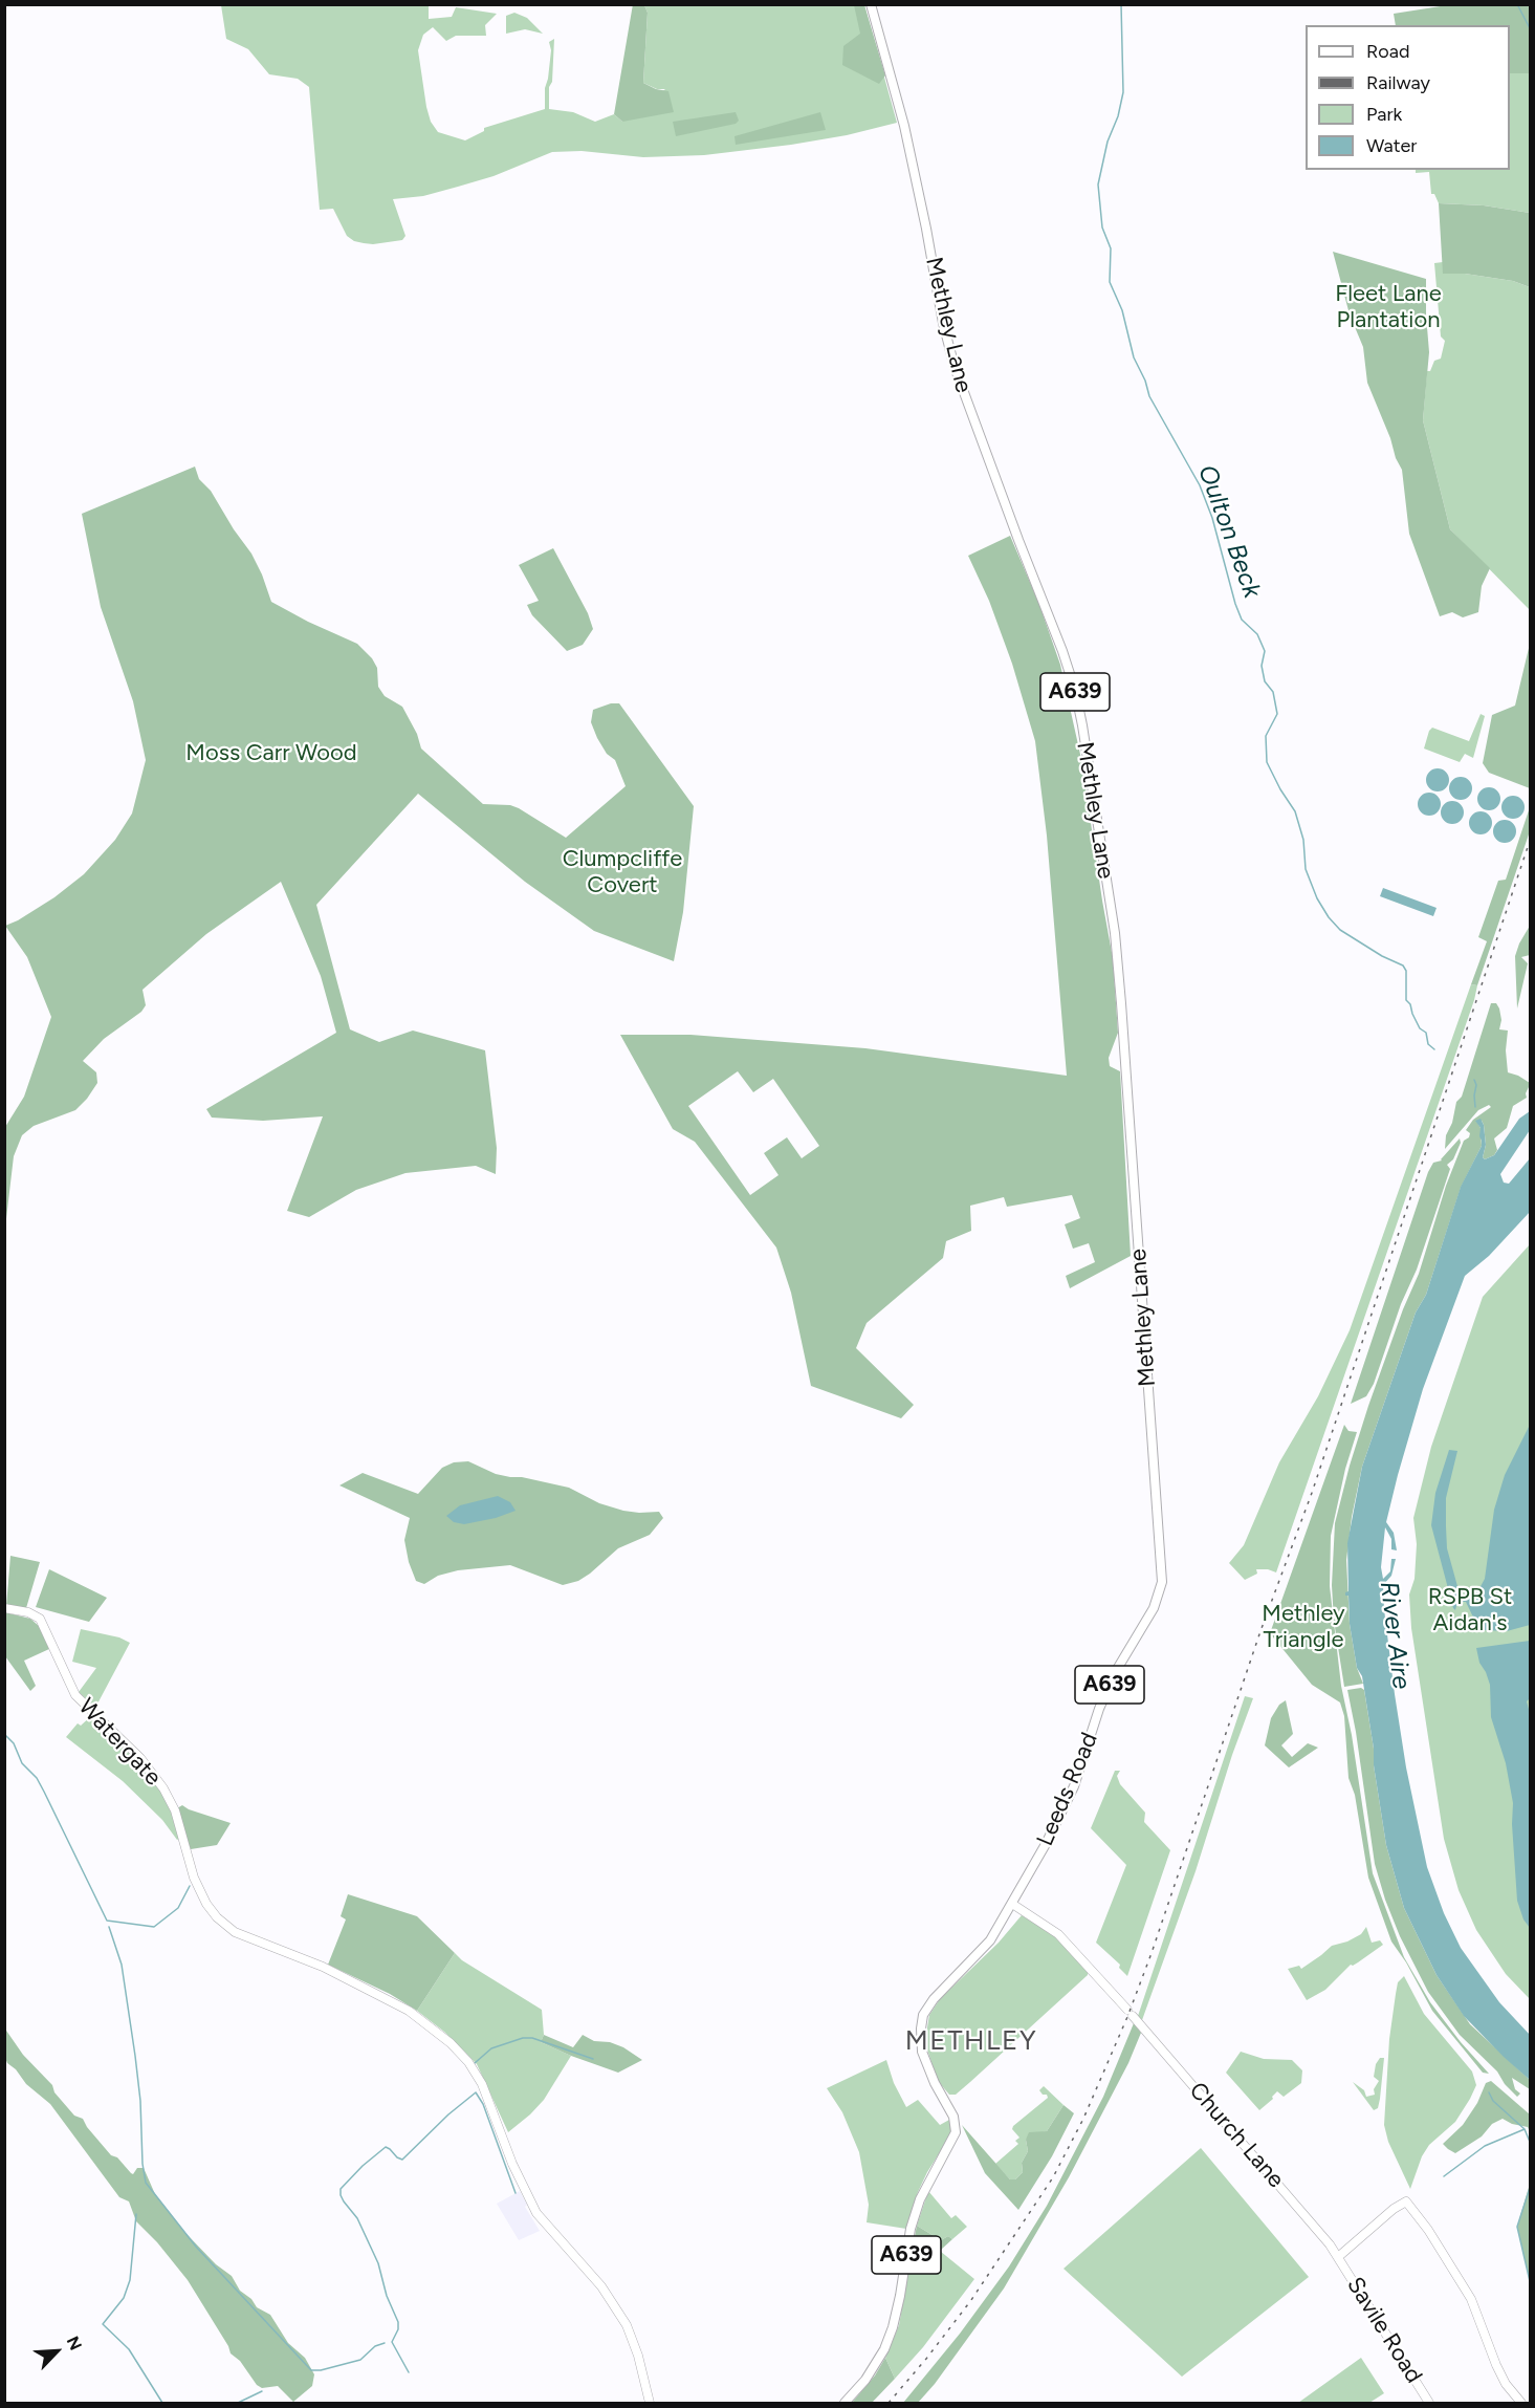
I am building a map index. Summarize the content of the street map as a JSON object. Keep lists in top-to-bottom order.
{
  "streets": {
    "main road": [
      "Methley Lane",
      "A639",
      "Watergate",
      "Leeds Road",
      "Church Lane",
      "Savile Road"
    ]
  },
  "crossings": [
    ["Methley Lane", "Leeds Road"],
    ["A639", "Leeds Road"],
    ["A639", "Church Lane"],
    ["Leeds Road", "Church Lane"],
    ["Church Lane", "Savile Road"]
  ],
  "districts": ["METHLEY"],
  "water": ["Oulton Beck", "River Aire"],
  "parks": [
    "Fleet Lane Plantation",
    "Moss Carr Wood",
    "Clumpcliffe Covert",
    "RSPB St Aidan's",
    "Methley Triangle"
  ],
  "legend": [
    "Road",
    "Railway",
    "Park",
    "Water"
  ],
  "north": "top right"
}
